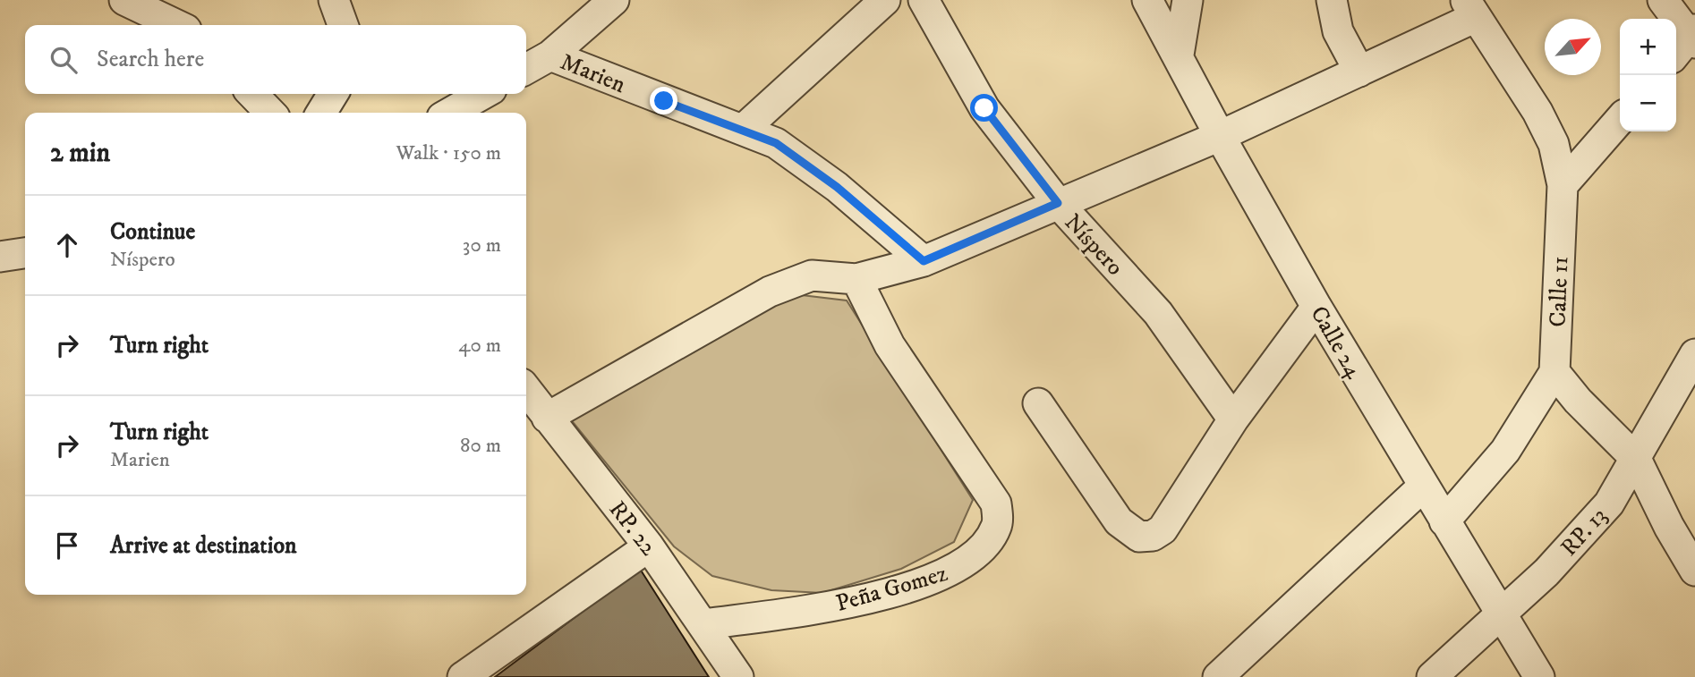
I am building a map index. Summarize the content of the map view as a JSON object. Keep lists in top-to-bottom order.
{
  "streets": {
    "street": [
      "Marien",
      "Níspero",
      "Calle 11",
      "Calle 24",
      "RP. 22",
      "RP. 13",
      "Peña Gomez"
    ]
  },
  "crossings": [
    ["Calle 24", "RP. 13"],
    ["RP. 22", "Peña Gomez"]
  ],
  "north": "top right",
  "page": {
    "map_buttons": ["+", "−"],
    "search": "Search here",
    "heading": ["2 min", "Walk · 150 m"],
    "list": [
      ["Continue", "Níspero", "30 m"],
      ["Turn right", "40 m"],
      ["Turn right", "Marien", "80 m"],
      "Arrive at destination"
    ]
  }
}
